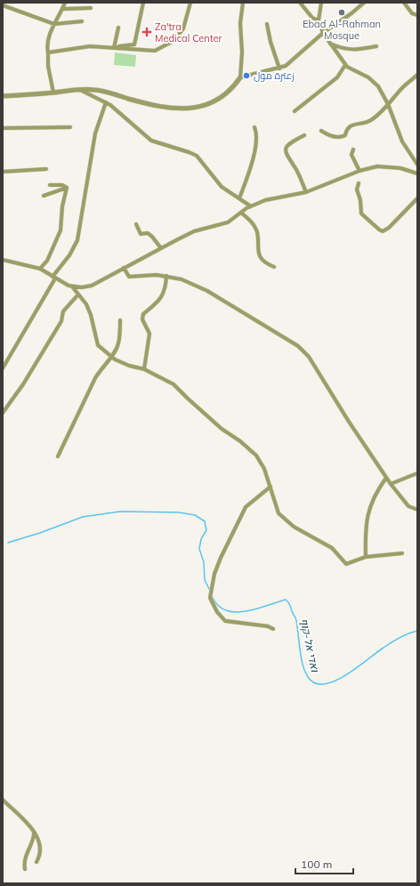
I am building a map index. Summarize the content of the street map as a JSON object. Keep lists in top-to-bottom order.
{
  "water": ["ואדי אל-קוף"],
  "places": {
    "other": ["Ebad Al-Rahman Mosque", "زعترة مول"],
    "health": ["Za'tra Medical Center"]
  },
  "scale_bar": "100 m"
}
